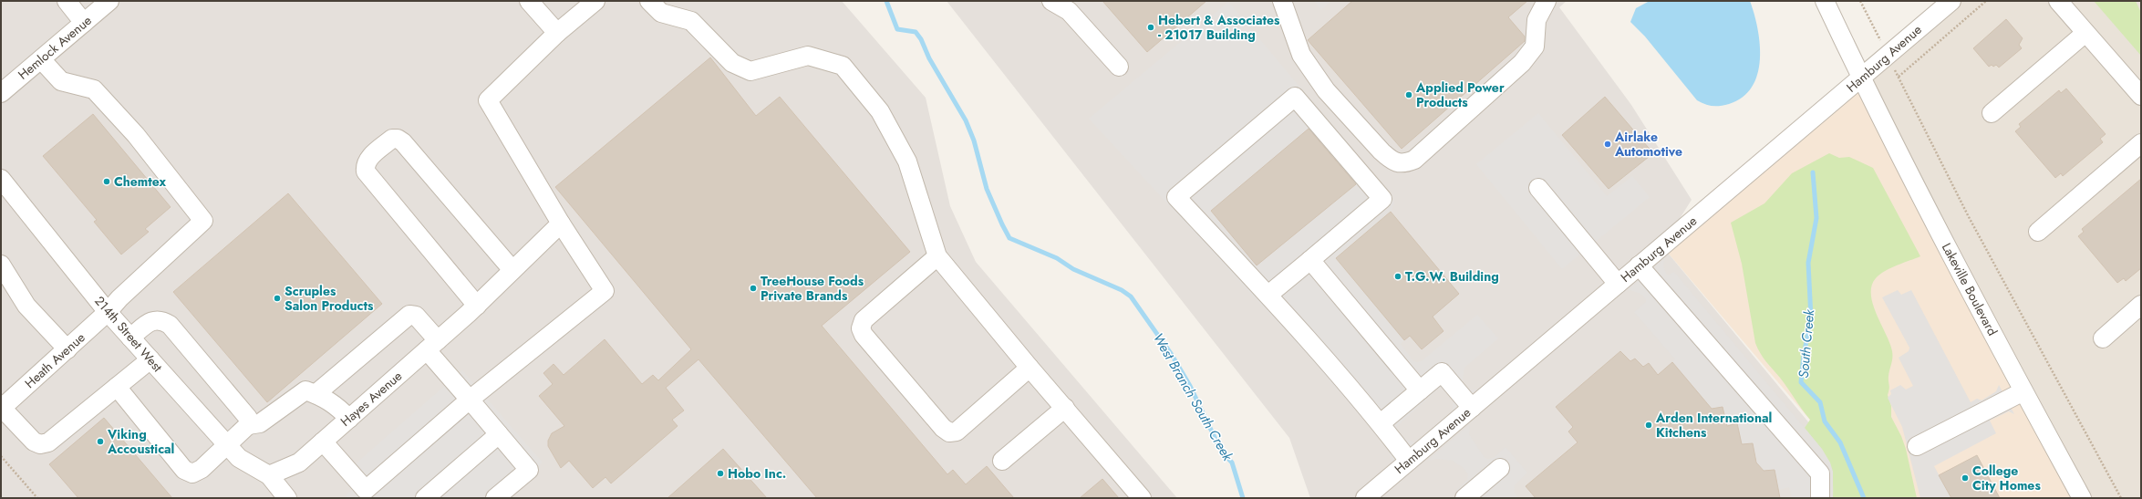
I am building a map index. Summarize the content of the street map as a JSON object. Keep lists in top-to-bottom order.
{
  "streets": {
    "street": [
      "Hemlock Avenue",
      "Hamburg Avenue",
      "Lakeville Boulevard",
      "214th Street West",
      "Heath Avenue",
      "Hayes Avenue"
    ]
  },
  "crossings": [
    ["Hemlock Avenue", "Heath Avenue"],
    ["Hamburg Avenue", "Lakeville Boulevard"],
    ["214th Street West", "Heath Avenue"],
    ["214th Street West", "Hayes Avenue"]
  ],
  "water": ["South Creek", "West Branch South Creek"],
  "places": [
    "Hebert & Associates - 21017 Building",
    "Applied Power Products",
    "Airlake Automotive",
    "Chemtex",
    "T.G.W. Building",
    "TreeHouse Foods Private Brands",
    "Scruples Salon Products",
    "Arden International Kitchens",
    "Viking Accoustical",
    "Hobo Inc.",
    "College City Homes"
  ]
}
